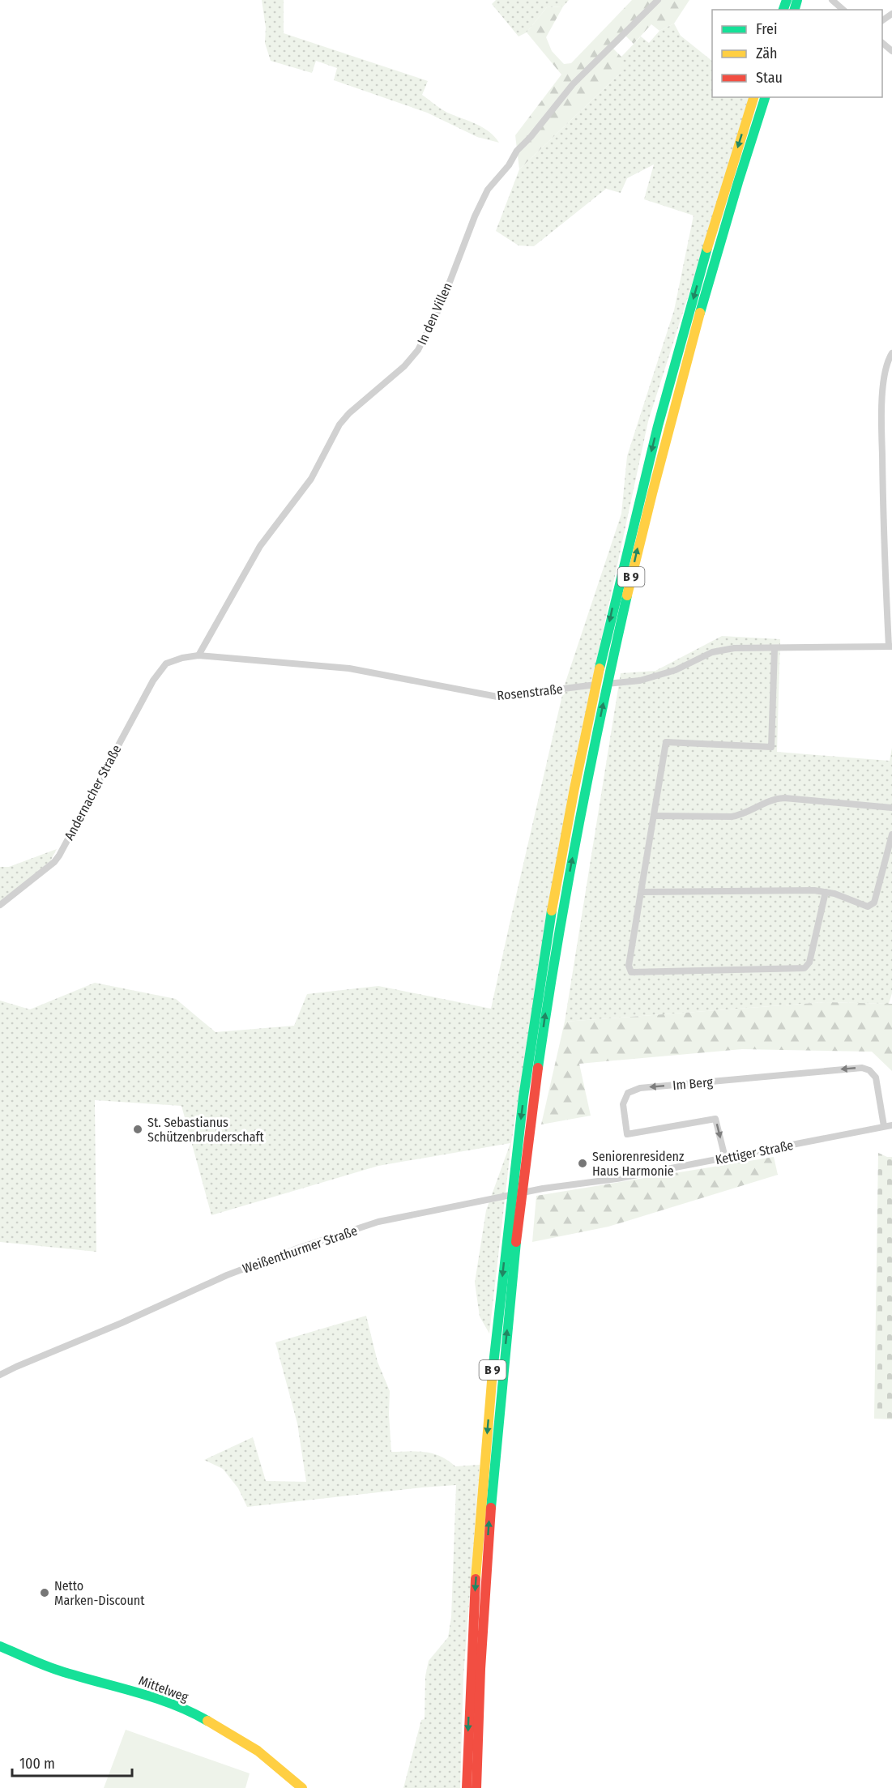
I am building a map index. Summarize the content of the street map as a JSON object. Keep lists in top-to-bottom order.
{
  "streets": {
    "main road": ["B 9", "Mittelweg"],
    "street": [
      "In den Villen",
      "Rosenstraße",
      "Andernacher Straße",
      "Im Berg",
      "Kettiger Straße",
      "Weißenthurmer Straße"
    ]
  },
  "crossings": [
    ["In den Villen", "Rosenstraße"],
    ["Rosenstraße", "Andernacher Straße"],
    ["Im Berg", "Kettiger Straße"],
    ["Kettiger Straße", "Weißenthurmer Straße"]
  ],
  "places": ["St. Sebastianus Schützenbruderschaft", "Seniorenresidenz Haus Harmonie", "Netto Marken-Discount"],
  "legend": ["Frei", "Zäh", "Stau"],
  "scale_bar": "100 m"
}
